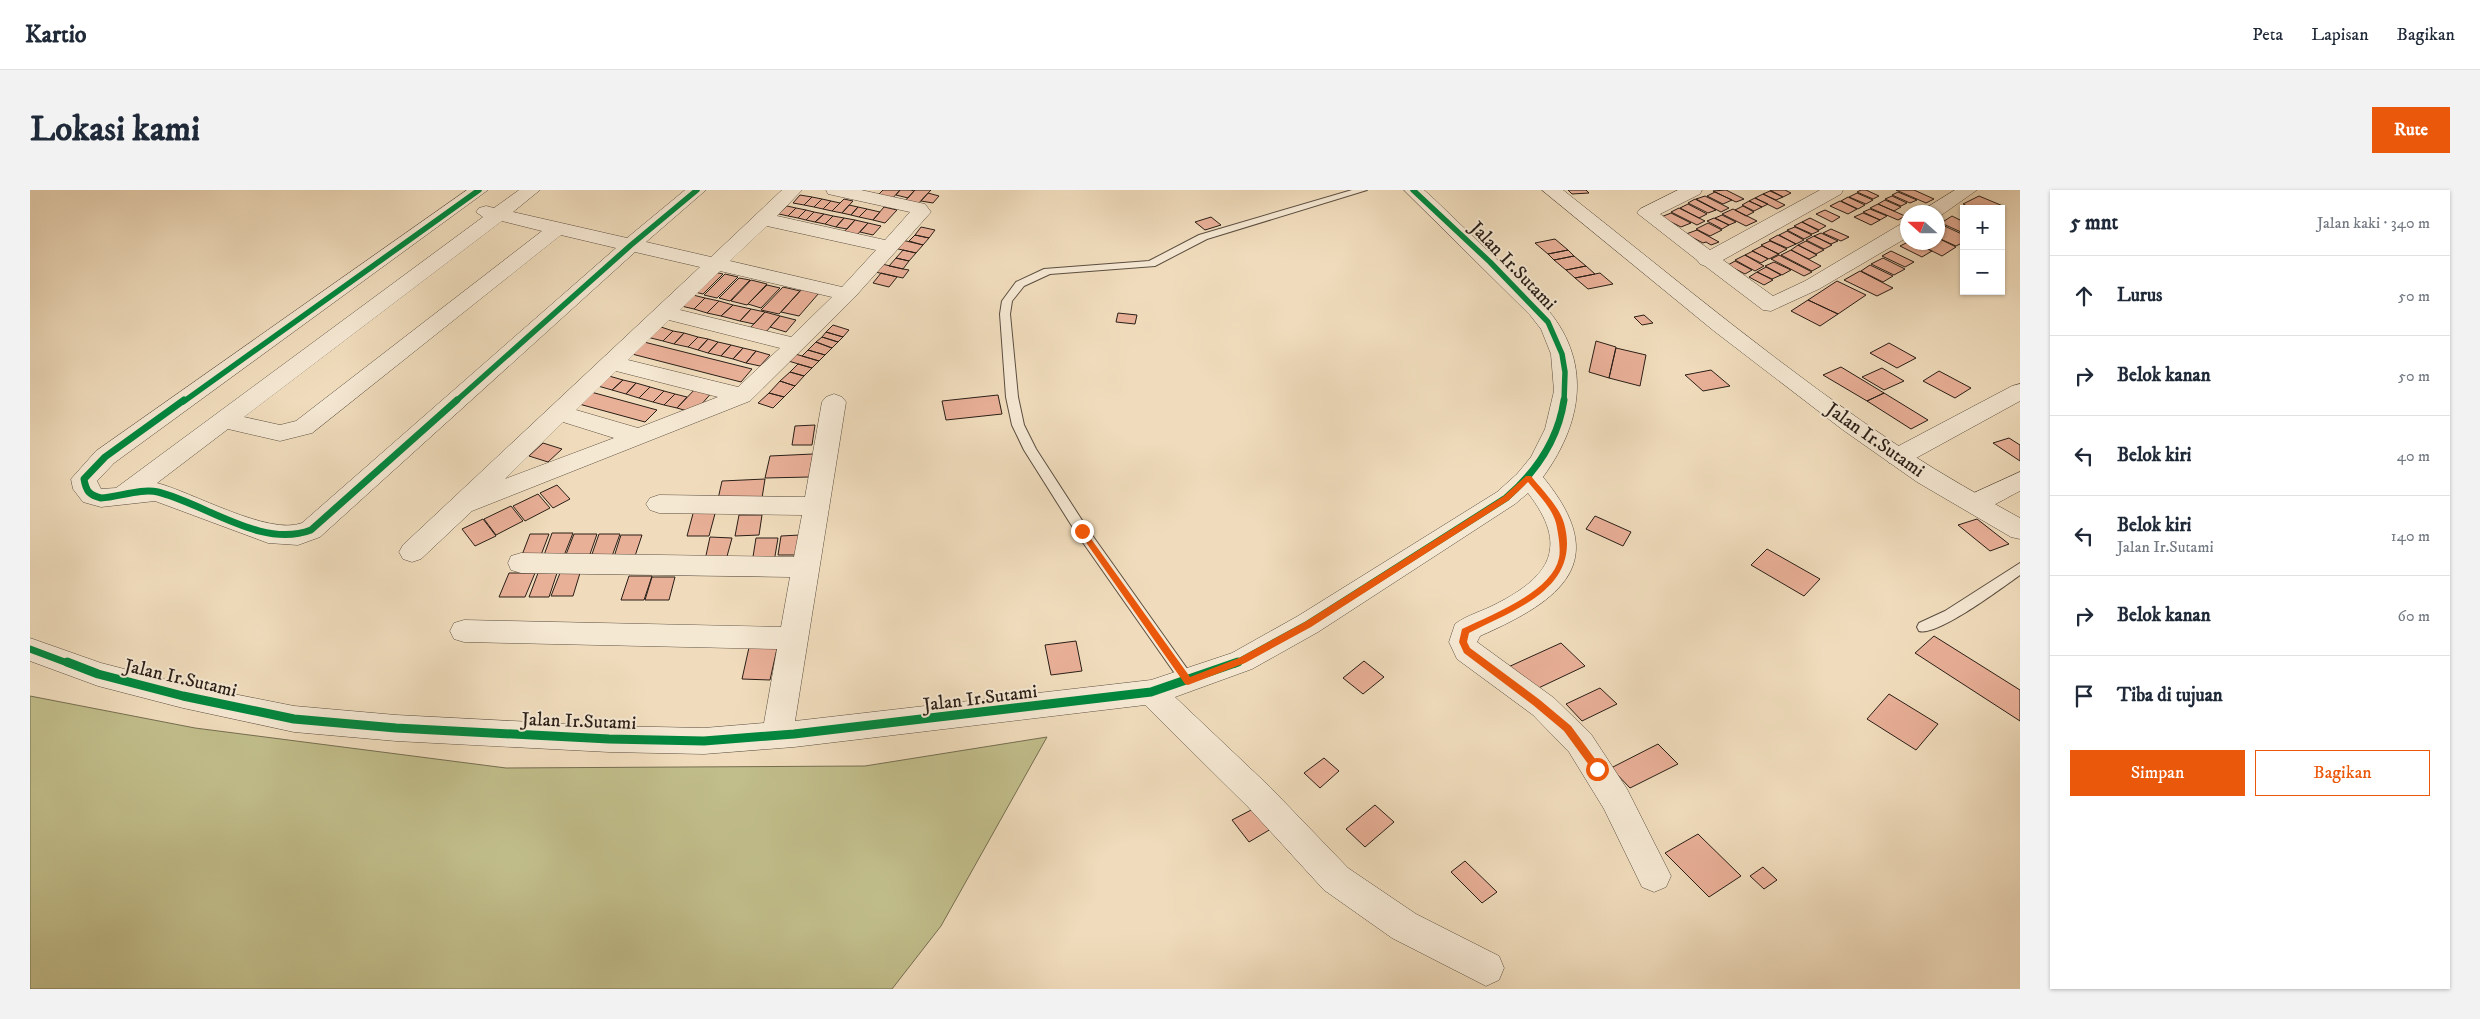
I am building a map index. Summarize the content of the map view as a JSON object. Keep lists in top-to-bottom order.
{
  "streets": {
    "street": ["Jalan Ir.Sutami"]
  },
  "north": "left",
  "page": {
    "header": "Kartio",
    "nav": ["Peta", "Lapisan", "Bagikan"],
    "buttons": [
      "Rute",
      ["Simpan", "Bagikan"]
    ],
    "title": "Lokasi kami",
    "heading": ["5 mnt", "Jalan kaki · 340 m"],
    "map_buttons": ["+", "−"],
    "list": [
      ["Lurus", "50 m"],
      ["Belok kanan", "50 m"],
      ["Belok kiri", "40 m"],
      ["Belok kiri", "Jalan Ir.Sutami", "140 m"],
      ["Belok kanan", "60 m"],
      "Tiba di tujuan"
    ]
  }
}
